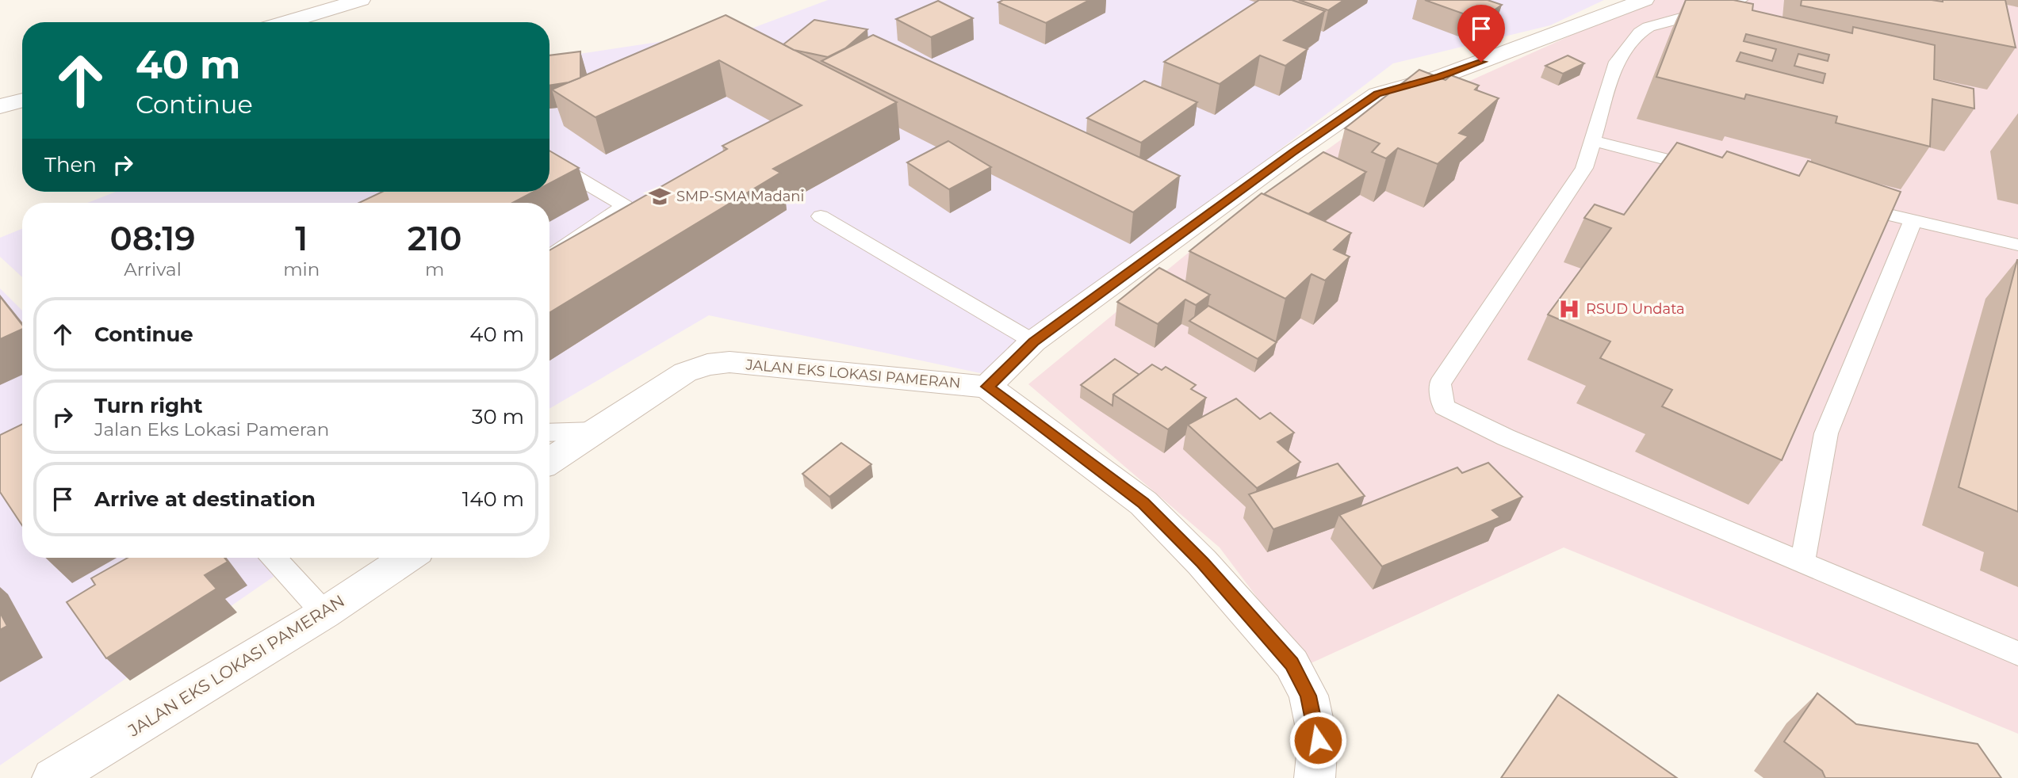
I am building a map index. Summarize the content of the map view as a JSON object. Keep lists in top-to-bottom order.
{
  "streets": {
    "street": ["JALAN EKS LOKASI PAMERAN"]
  },
  "places": {
    "school or university": ["SMP-SMA Madani"],
    "hospital": ["RSUD Undata"]
  },
  "page": {
    "turn": ["40 m", "Continue"],
    "then": "Then",
    "eta": [
      "08:19",
      "Arrival",
      "1",
      "min",
      "210",
      "m"
    ],
    "list": [
      {
        "name": "Continue",
        "value": "40 m"
      },
      {
        "name": "Turn right",
        "note": "Jalan Eks Lokasi Pameran",
        "value": "30 m"
      },
      {
        "name": "Arrive at destination",
        "value": "140 m"
      }
    ]
  }
}
